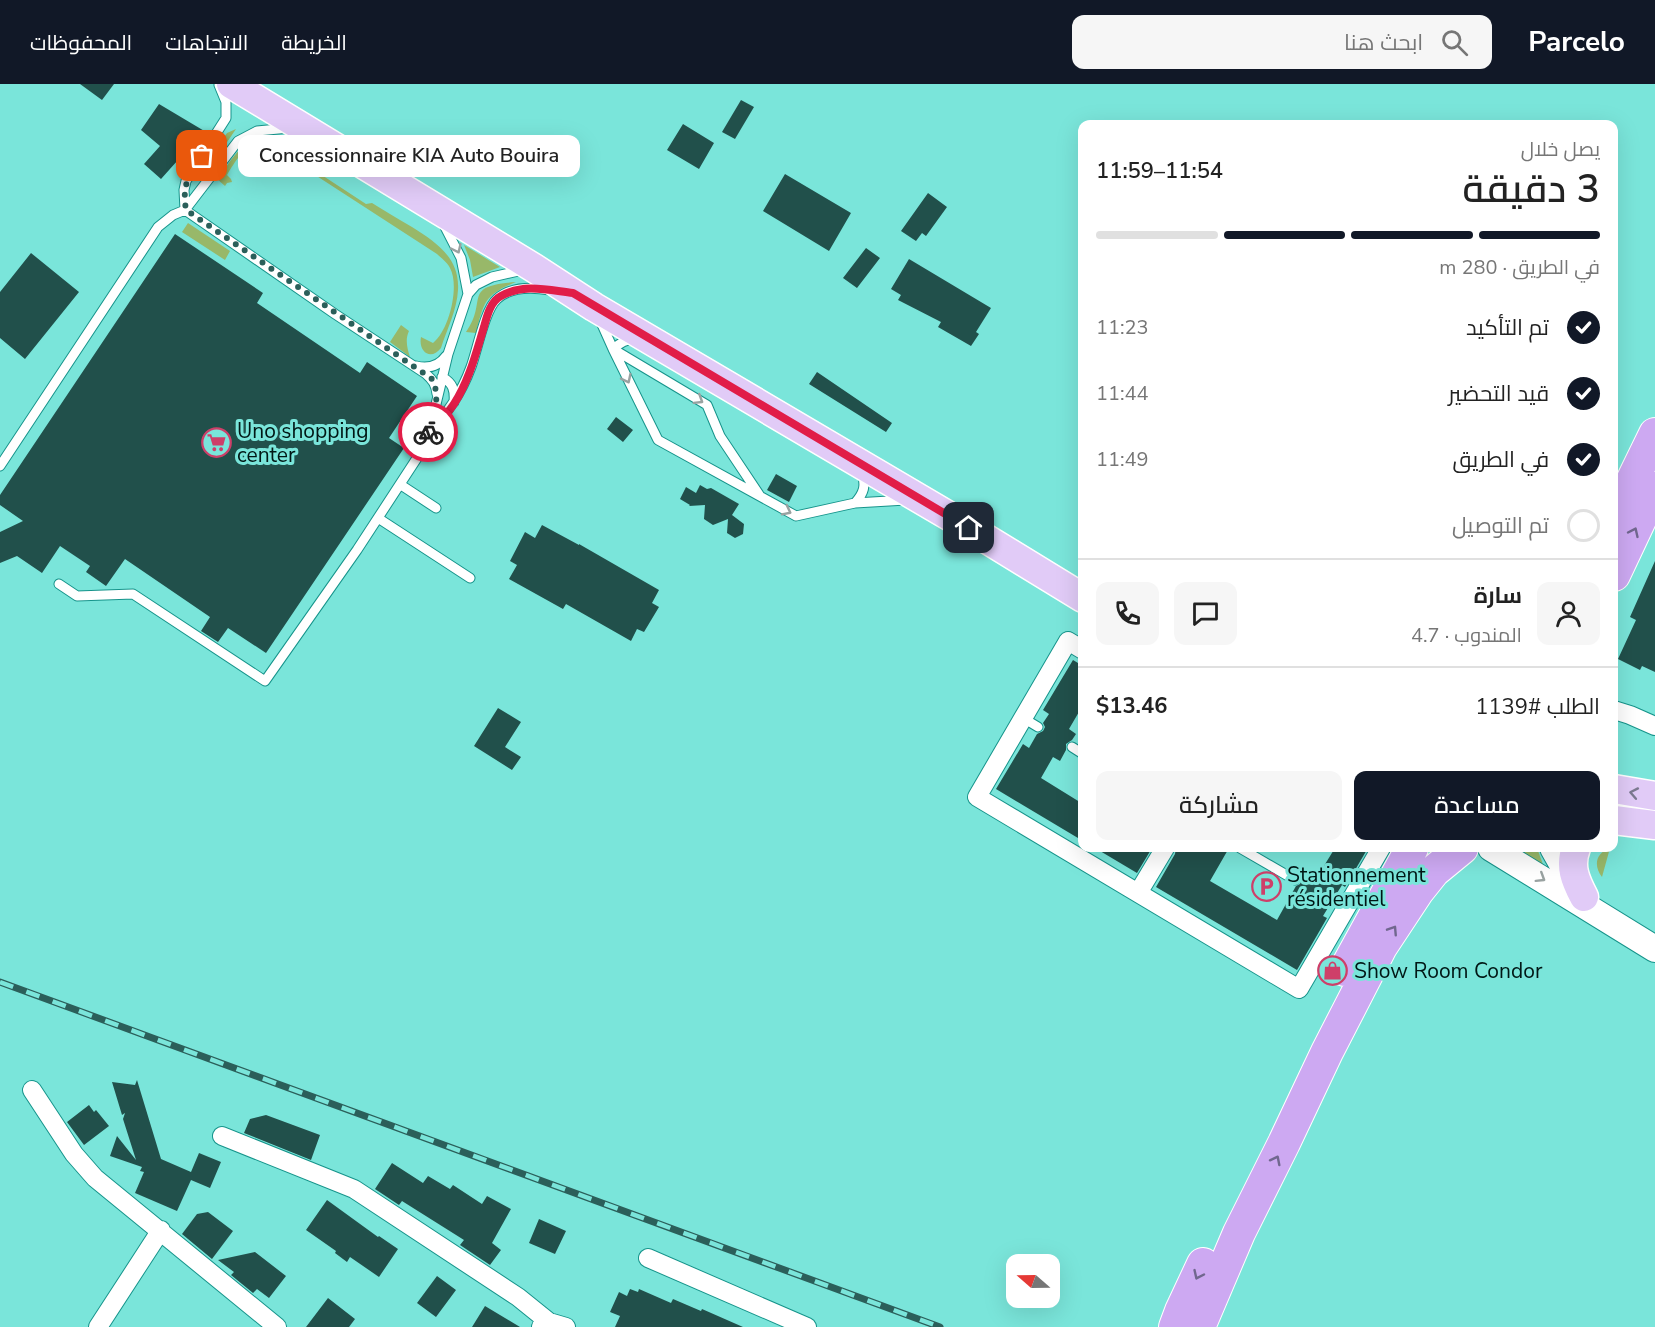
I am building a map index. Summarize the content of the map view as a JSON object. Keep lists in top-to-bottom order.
{
  "places": {
    "other": ["Concessionnaire KIA Auto Bouira"],
    "supermarket": ["Uno shopping center"],
    "parking": ["Stationnement résidentiel"],
    "shop": ["Show Room Condor"]
  },
  "north": "left",
  "page": {
    "header": "Parcelo",
    "search": "ابحث هنا",
    "nav": ["الخريطة", "الاتجاهات", "المحفوظات"],
    "heading": ["3 دقيقة", "يصل خلال", "11:54–11:59"],
    "panel": [
      "سارة",
      "المندوب · 4.7",
      "الطلب #1139",
      "$13.46"
    ],
    "bubble": "Concessionnaire KIA Auto Bouira",
    "bar": "في الطريق · 280 m",
    "list": [
      ["تم التأكيد", "11:23"],
      ["قيد التحضير", "11:44"],
      ["في الطريق", "11:49"],
      "تم التوصيل"
    ],
    "buttons": ["مساعدة", "مشاركة"]
  }
}
